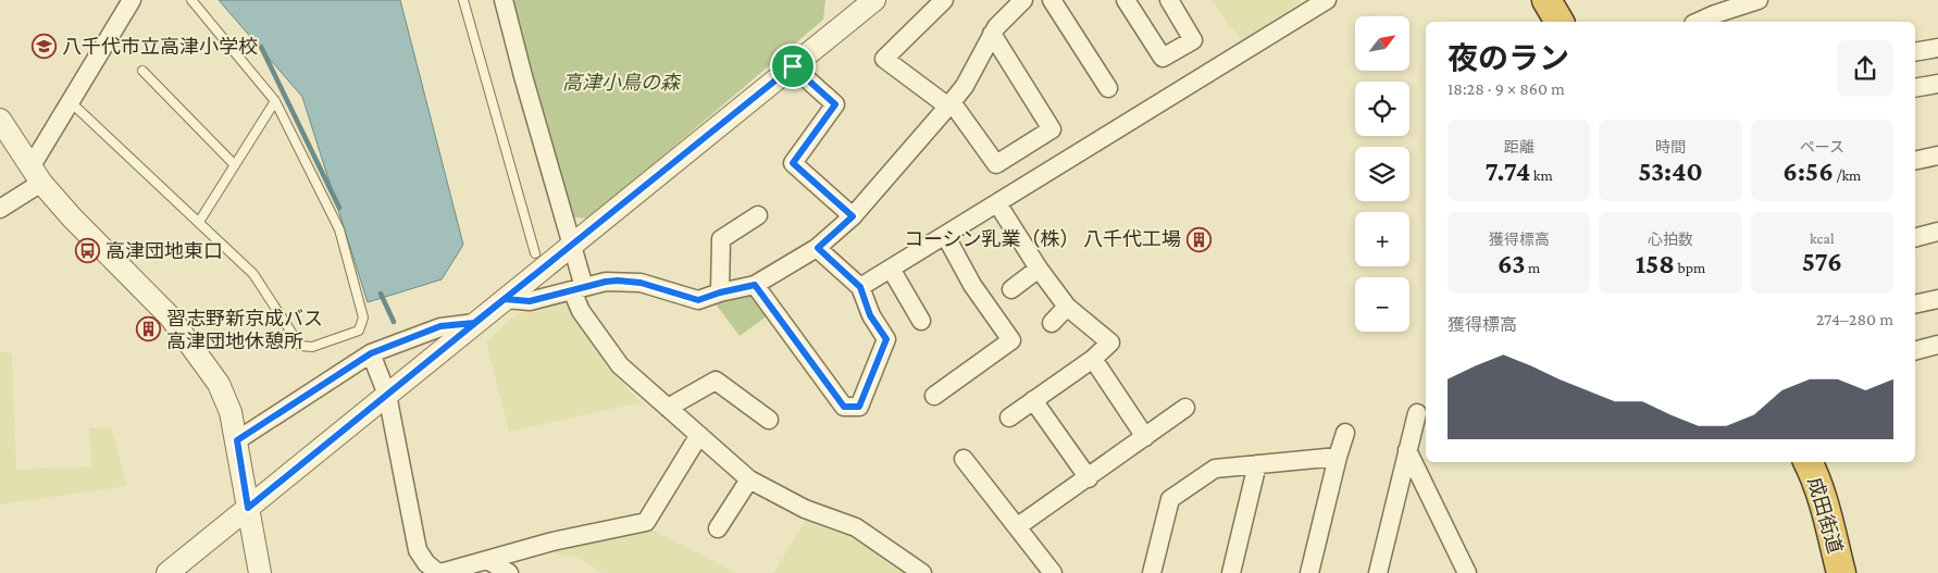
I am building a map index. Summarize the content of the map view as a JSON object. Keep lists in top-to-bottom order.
{
  "streets": {
    "highway": ["成田街道"]
  },
  "parks": ["高津小鳥の森"],
  "places": {
    "school or university": ["八千代市立高津小学校"],
    "building": ["コーシン乳業（株） 八千代工場", "習志野新京成バス 高津団地休憩所"],
    "bus stop": ["高津団地東口"]
  },
  "north": "top right",
  "page": {
    "map_buttons": ["+", "−"],
    "heading": ["夜のラン", "18:28 · 9 × 860 m"],
    "stats": [
      ["距離", "7.74 km"],
      ["時間", "53:40"],
      ["ペース", "6:56 /km"],
      ["獲得標高", "63 m"],
      ["心拍数", "158 bpm"],
      ["kcal", "576"]
    ],
    "chart": ["獲得標高", "274–280 m"]
  }
}
